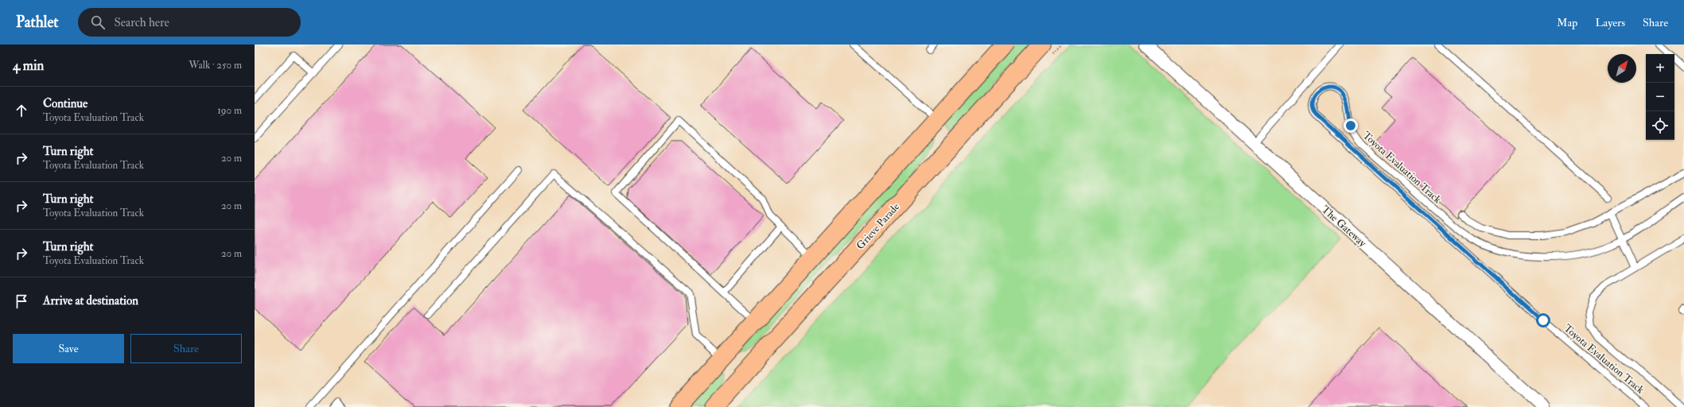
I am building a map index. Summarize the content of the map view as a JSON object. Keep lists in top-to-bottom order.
{
  "streets": {
    "main road": ["Grieve Parade"],
    "street": ["The Gateway"],
    "lane": ["Toyota Evaluation Track"]
  },
  "north": "top right",
  "page": {
    "header": "Pathlet",
    "search": "Search here",
    "nav": ["Map", "Layers", "Share"],
    "heading": ["4 min", "Walk · 250 m"],
    "map_buttons": ["+", "−"],
    "list": [
      ["Continue", "Toyota Evaluation Track", "190 m"],
      ["Turn right", "Toyota Evaluation Track", "20 m"],
      ["Turn right", "Toyota Evaluation Track", "20 m"],
      ["Turn right", "Toyota Evaluation Track", "20 m"],
      "Arrive at destination"
    ],
    "buttons": ["Save", "Share"]
  }
}
